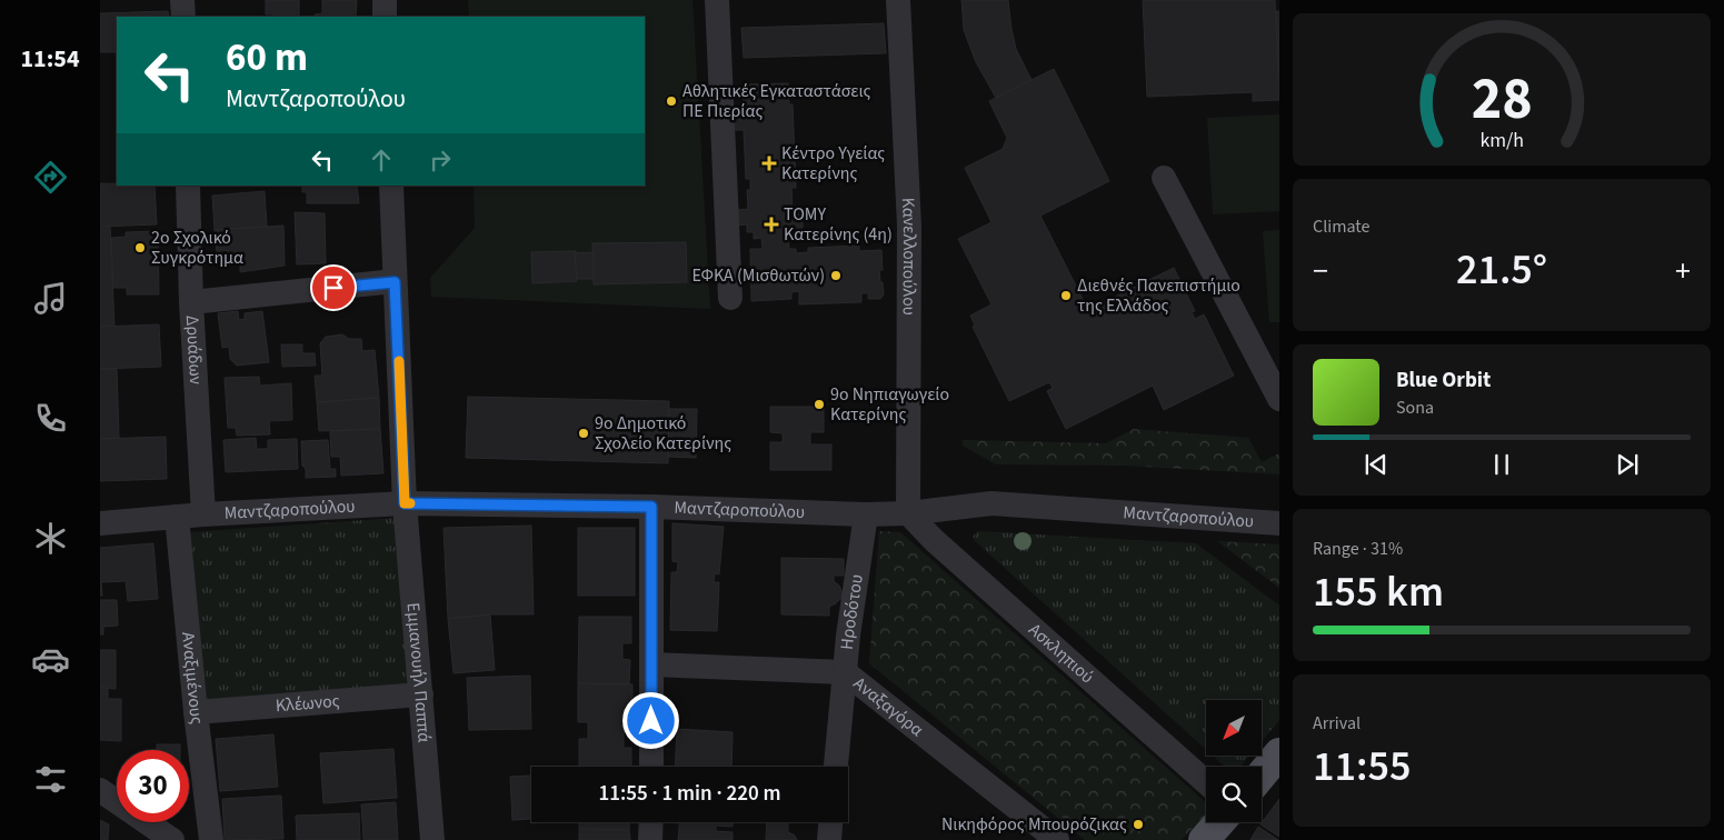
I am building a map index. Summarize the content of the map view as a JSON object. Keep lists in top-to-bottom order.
{
  "streets": {
    "street": [
      "Κανελλοπούλου",
      "Δρυάδων",
      "Μαντζαροπούλου",
      "Ηροδότου",
      "Ασκληπιού",
      "Εμμανουήλ Παππά",
      "Αναξιμένους",
      "Κλέωνος",
      "Αναξαγόρα"
    ]
  },
  "crossings": [
    ["Κανελλοπούλου", "Μαντζαροπούλου"],
    ["Κανελλοπούλου", "Ασκληπιού"],
    ["Δρυάδων", "Μαντζαροπούλου"],
    ["Μαντζαροπούλου", "Ηροδότου"],
    ["Μαντζαροπούλου", "Ασκληπιού"],
    ["Μαντζαροπούλου", "Εμμανουήλ Παππά"],
    ["Μαντζαροπούλου", "Αναξιμένους"],
    ["Ηροδότου", "Αναξαγόρα"],
    ["Εμμανουήλ Παππά", "Κλέωνος"],
    ["Αναξιμένους", "Κλέωνος"]
  ],
  "places": {
    "other": [
      "Αθλητικές Εγκαταστάσεις ΠΕ Πιερίας",
      "2ο Σχολικό Συγκρότημα",
      "ΕΦΚΑ (Mισθωτών)",
      "Διεθνές Πανεπιστήμιο της Ελλάδος",
      "9ο Νηπιαγωγείο Κατερίνης",
      "9ο Δημοτικό Σχολείο Κατερίνης",
      "Νικηφόρος Μπουρόζικας"
    ],
    "health": ["Κέντρο Υγείας Κατερίνης", "ΤΟΜΥ Κατερίνης (4η)"]
  },
  "north": "bottom left",
  "page": {
    "tabs": "11:54",
    "turn": ["60 m", "Μαντζαροπούλου"],
    "tile": [
      "Climate",
      ["Range · 31%", "155 km"],
      ["Arrival", "11:55"]
    ],
    "heat": ["−", "21.5°", "+"],
    "song": ["Blue Orbit", "Sona"],
    "limit": "30",
    "trip": "11:55 · 1 min · 220 m",
    "gauge": ["28", "km/h"]
  }
}
